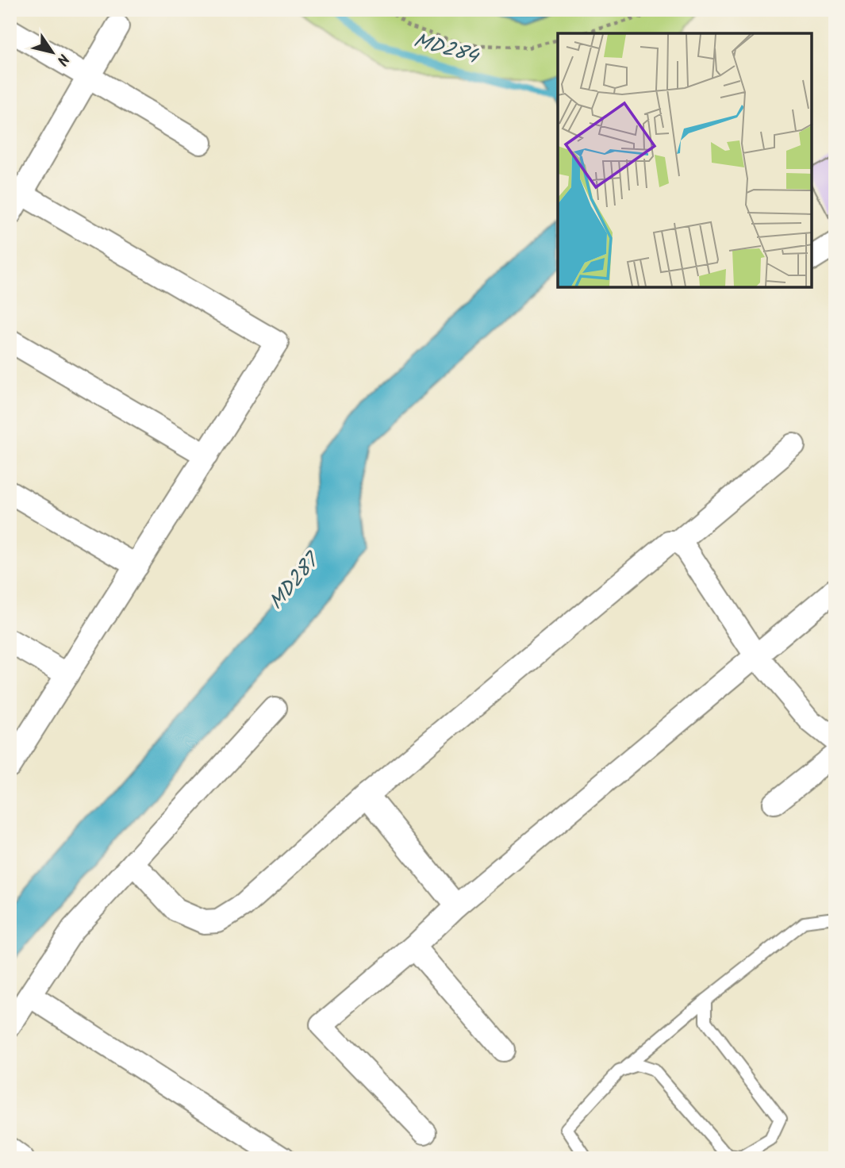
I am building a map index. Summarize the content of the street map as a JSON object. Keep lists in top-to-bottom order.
{
  "water": ["MD284", "MD287"],
  "north": "bottom right"
}
